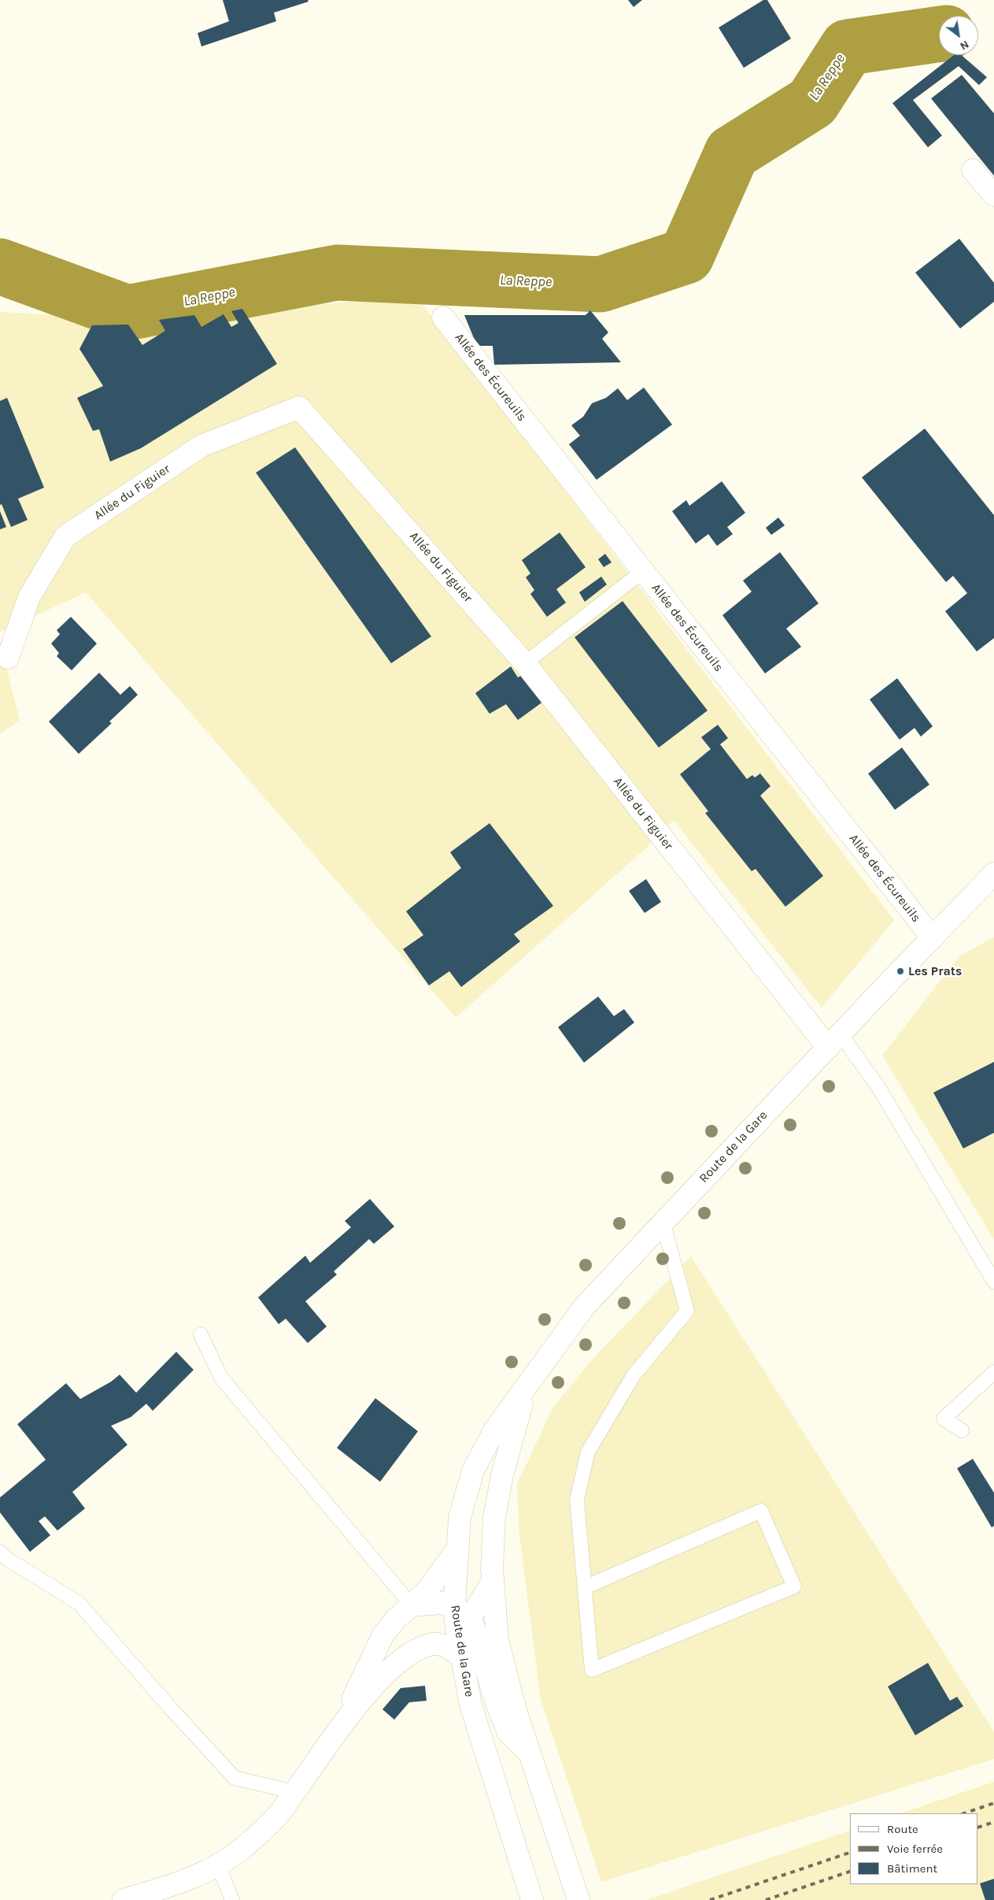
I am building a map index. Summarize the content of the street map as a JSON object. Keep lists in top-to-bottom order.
{
  "streets": {
    "street": ["Allée des Écureuils", "Allée du Figuier", "Route de la Gare"]
  },
  "crossings": [
    ["Allée des Écureuils", "Route de la Gare"],
    ["Allée du Figuier", "Route de la Gare"]
  ],
  "water": ["La Reppe"],
  "places": ["Les Prats"],
  "legend": ["Route", "Voie ferrée", "Bâtiment"],
  "north": "bottom right"
}
